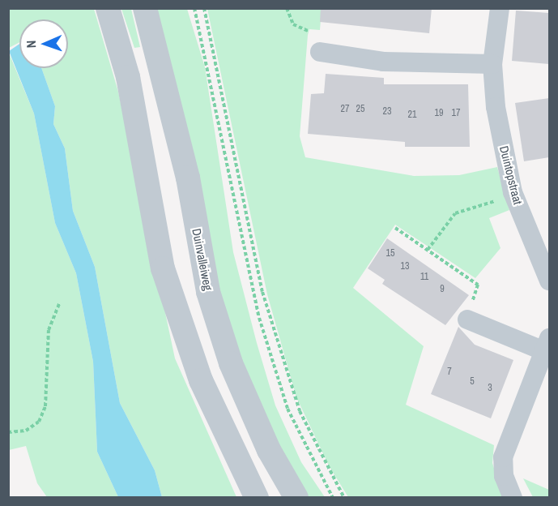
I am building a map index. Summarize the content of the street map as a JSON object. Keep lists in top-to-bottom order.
{
  "streets": {
    "street": ["Duintopstraat", "Duinvalleiweg"]
  },
  "house_numbers": [
    "27",
    "25",
    "23",
    "19",
    "17",
    "21",
    "15",
    "13",
    "11",
    "9",
    "7",
    "5",
    "3"
  ],
  "north": "left"
}
